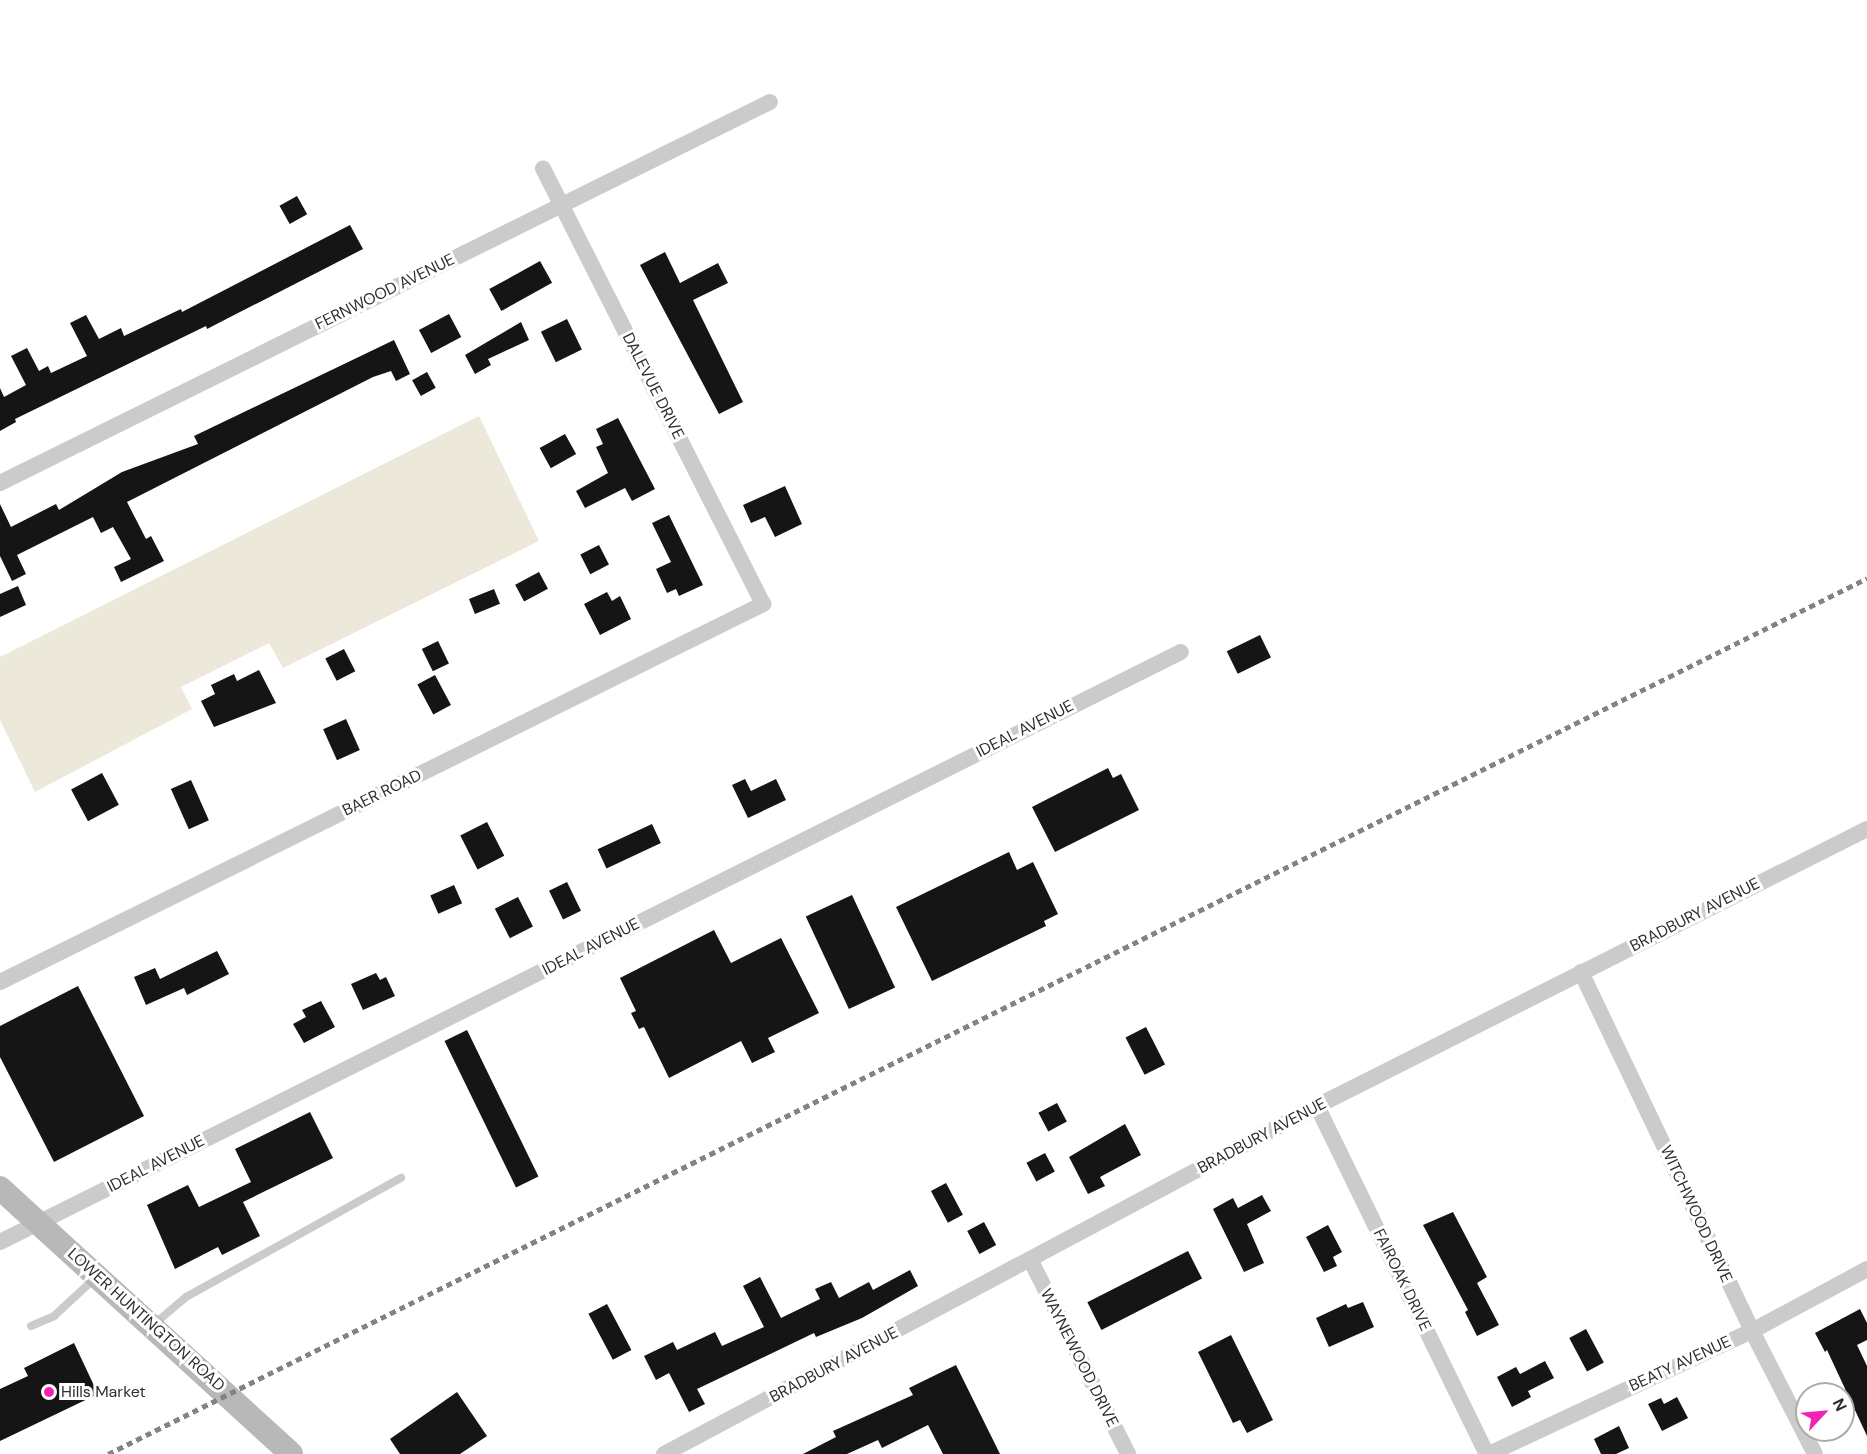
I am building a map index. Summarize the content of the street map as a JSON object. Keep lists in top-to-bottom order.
{
  "streets": {
    "main road": ["LOWER HUNTINGTON ROAD"],
    "street": [
      "FERNWOOD AVENUE",
      "DALEVUE DRIVE",
      "IDEAL AVENUE",
      "BAER ROAD",
      "BRADBURY AVENUE",
      "WITCHWOOD DRIVE",
      "FAIROAK DRIVE",
      "WAYNEWOOD DRIVE",
      "BEATY AVENUE"
    ]
  },
  "crossings": [
    ["FERNWOOD AVENUE", "DALEVUE DRIVE"],
    ["DALEVUE DRIVE", "BAER ROAD"],
    ["IDEAL AVENUE", "LOWER HUNTINGTON ROAD"],
    ["BRADBURY AVENUE", "WITCHWOOD DRIVE"],
    ["BRADBURY AVENUE", "FAIROAK DRIVE"],
    ["BRADBURY AVENUE", "WAYNEWOOD DRIVE"],
    ["WITCHWOOD DRIVE", "BEATY AVENUE"],
    ["FAIROAK DRIVE", "BEATY AVENUE"]
  ],
  "places": ["Hills Market"],
  "north": "top right"
}
